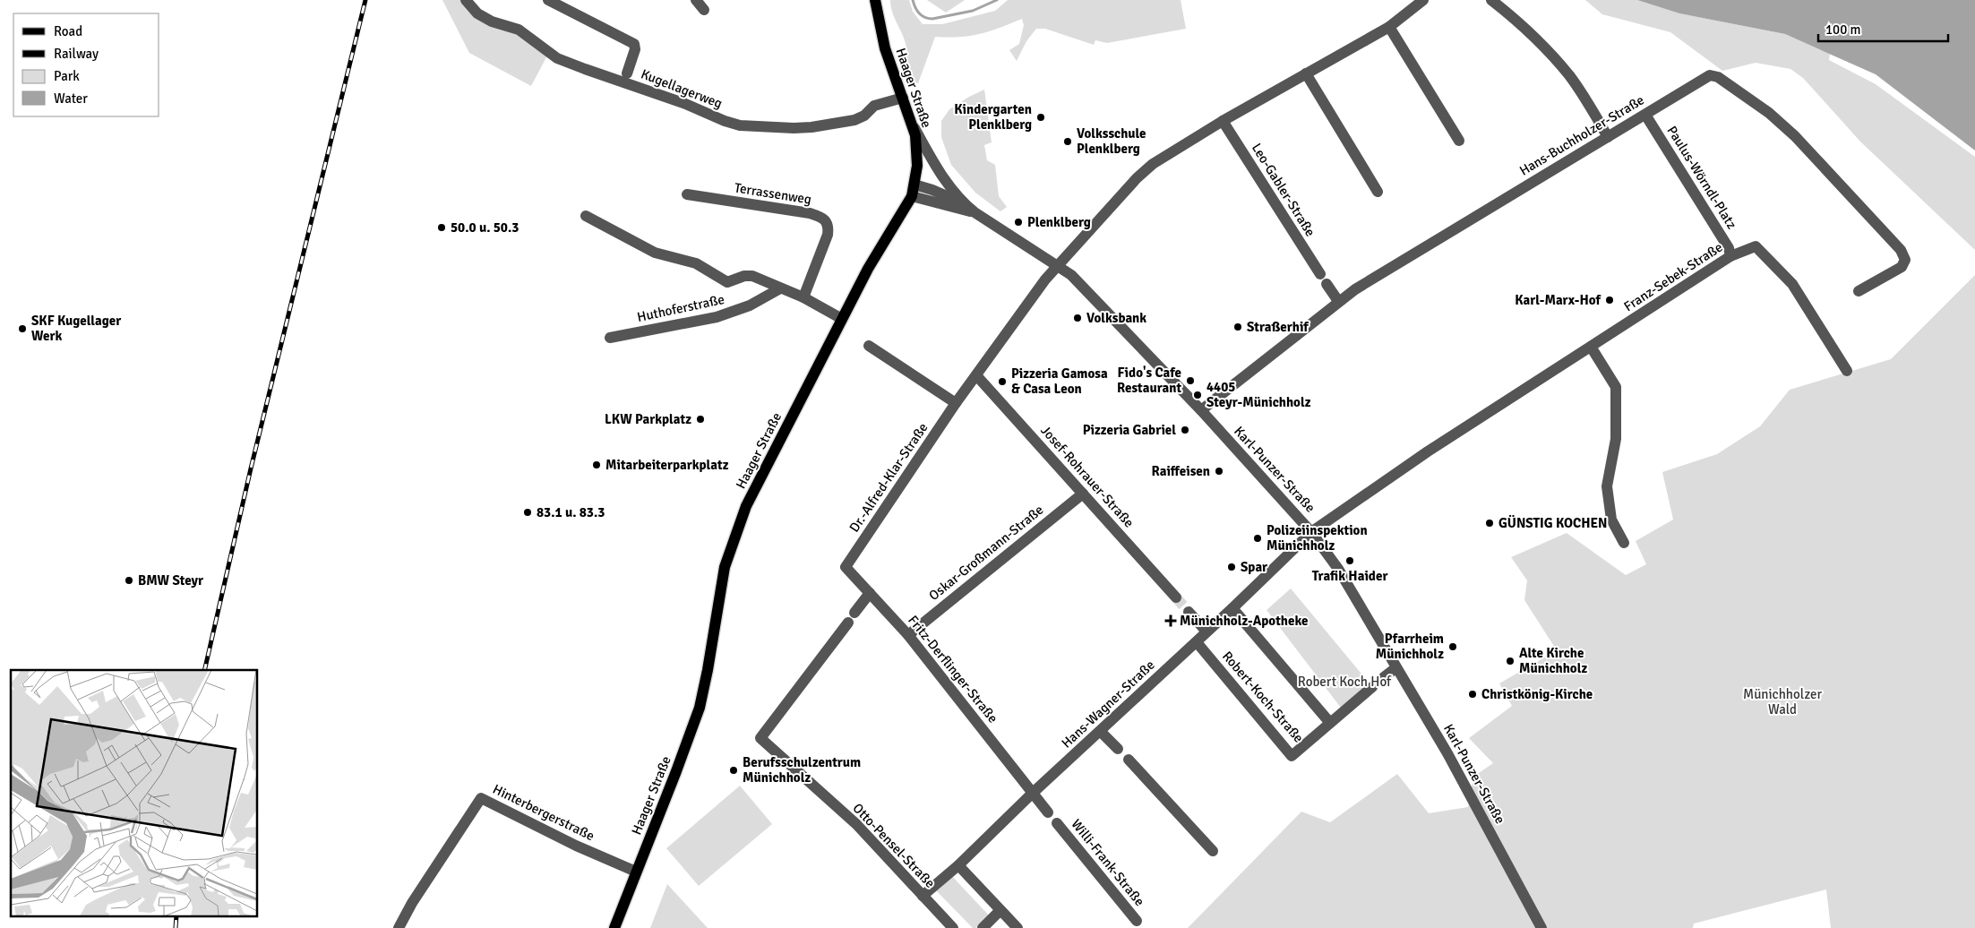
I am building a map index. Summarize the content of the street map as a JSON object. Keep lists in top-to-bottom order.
{
  "streets": {
    "main road": ["Haager Straße"],
    "street": [
      "Kugellagerweg",
      "Hans-Buchholzer-Straße",
      "Paulus-Wörndl-Platz",
      "Leo-Gabler-Straße",
      "Terrassenweg",
      "Franz-Sebek-Straße",
      "Huthoferstraße",
      "Karl-Punzer-Straße",
      "Josef-Rohrauer-Straße",
      "Dr.-Alfred-Klar-Straße",
      "Oskar-Großmann-Straße",
      "Fritz-Derflinger-Straße",
      "Robert-Koch-Straße",
      "Hans-Wagner-Straße",
      "Hinterbergerstraße",
      "Otto-Pensel-Straße",
      "Willi-Frank-Straße"
    ]
  },
  "crossings": [
    ["Haager Straße", "Kugellagerweg"],
    ["Haager Straße", "Huthoferstraße"],
    ["Haager Straße", "Karl-Punzer-Straße"],
    ["Haager Straße", "Hinterbergerstraße"],
    ["Hans-Buchholzer-Straße", "Paulus-Wörndl-Platz"],
    ["Hans-Buchholzer-Straße", "Leo-Gabler-Straße"],
    ["Hans-Buchholzer-Straße", "Karl-Punzer-Straße"],
    ["Paulus-Wörndl-Platz", "Franz-Sebek-Straße"],
    ["Terrassenweg", "Huthoferstraße"],
    ["Franz-Sebek-Straße", "Karl-Punzer-Straße"],
    ["Franz-Sebek-Straße", "Hans-Wagner-Straße"],
    ["Karl-Punzer-Straße", "Dr.-Alfred-Klar-Straße"],
    ["Karl-Punzer-Straße", "Hans-Wagner-Straße"],
    ["Josef-Rohrauer-Straße", "Dr.-Alfred-Klar-Straße"],
    ["Josef-Rohrauer-Straße", "Oskar-Großmann-Straße"],
    ["Dr.-Alfred-Klar-Straße", "Fritz-Derflinger-Straße"],
    ["Oskar-Großmann-Straße", "Fritz-Derflinger-Straße"],
    ["Fritz-Derflinger-Straße", "Hans-Wagner-Straße"],
    ["Robert-Koch-Straße", "Hans-Wagner-Straße"],
    ["Hans-Wagner-Straße", "Otto-Pensel-Straße"]
  ],
  "parks": ["Robert Koch Hof", "Münichholzer Wald"],
  "places": {
    "other": [
      "Kindergarten Plenklberg",
      "Volksschule Plenklberg",
      "Plenklberg",
      "50.0 u. 50.3",
      "Karl-Marx-Hof",
      "Volksbank",
      "Straßerhif",
      "SKF Kugellager Werk",
      "Fido's Cafe Restaurant",
      "Pizzeria Gamosa & Casa Leon",
      "4405 Steyr-Münichholz",
      "LKW Parkplatz",
      "Pizzeria Gabriel",
      "Mitarbeiterparkplatz",
      "Raiffeisen",
      "83.1 u. 83.3",
      "GÜNSTIG KOCHEN",
      "Polizeiinspektion Münichholz",
      "Trafik Haider",
      "Spar",
      "BMW Steyr",
      "Pfarrheim Münichholz",
      "Alte Kirche Münichholz",
      "Christkönig-Kirche",
      "Berufsschulzentrum Münichholz"
    ],
    "health": ["Münichholz-Apotheke"]
  },
  "legend": [
    "Road",
    "Railway",
    "Park",
    "Water"
  ],
  "scale_bar": "100 m"
}
